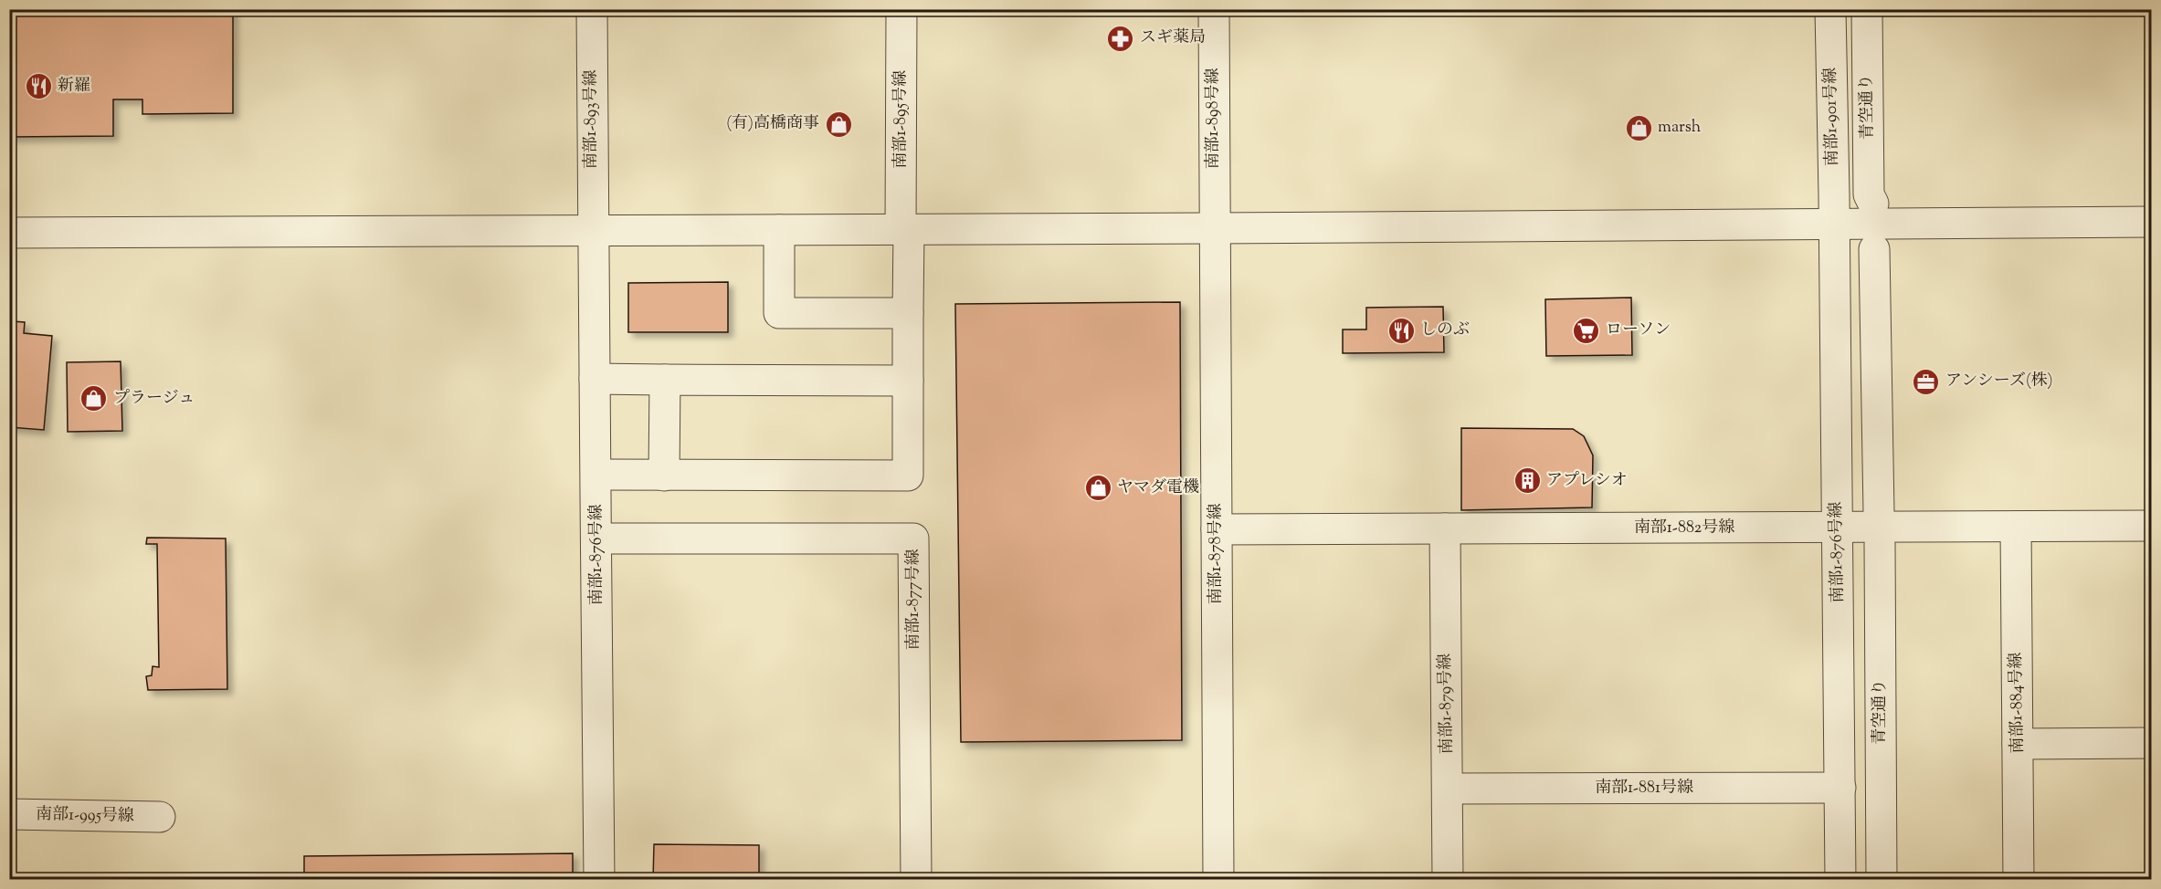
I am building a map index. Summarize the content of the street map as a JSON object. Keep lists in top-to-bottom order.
{
  "streets": {
    "street": [
      "青空通り",
      "南部1-901号線",
      "南部1-898号線",
      "南部1-893号線",
      "南部1-895号線",
      "南部1-882号線",
      "南部1-876号線",
      "南部1-878号線",
      "南部1-877号線",
      "南部1-884号線",
      "南部1-879号線",
      "南部1-881号線",
      "南部1-995号線"
    ]
  },
  "crossings": [
    ["南部1-901号線", "南部1-876号線"],
    ["南部1-898号線", "南部1-878号線"],
    ["南部1-893号線", "南部1-876号線"],
    ["南部1-882号線", "南部1-876号線"],
    ["南部1-882号線", "南部1-878号線"],
    ["南部1-882号線", "南部1-884号線"],
    ["南部1-882号線", "南部1-879号線"],
    ["南部1-876号線", "南部1-877号線"],
    ["南部1-876号線", "南部1-881号線"],
    ["南部1-879号線", "南部1-881号線"]
  ],
  "places": {
    "pharmacy": ["スギ薬局"],
    "restaurant": ["新羅", "しのぶ"],
    "shop": [
      "(有)高橋商事",
      "marsh",
      "プラージュ",
      "ヤマダ電機"
    ],
    "supermarket": ["ローソン"],
    "office": ["アンシーズ(株)"],
    "building": ["アプレシオ"]
  }
}
